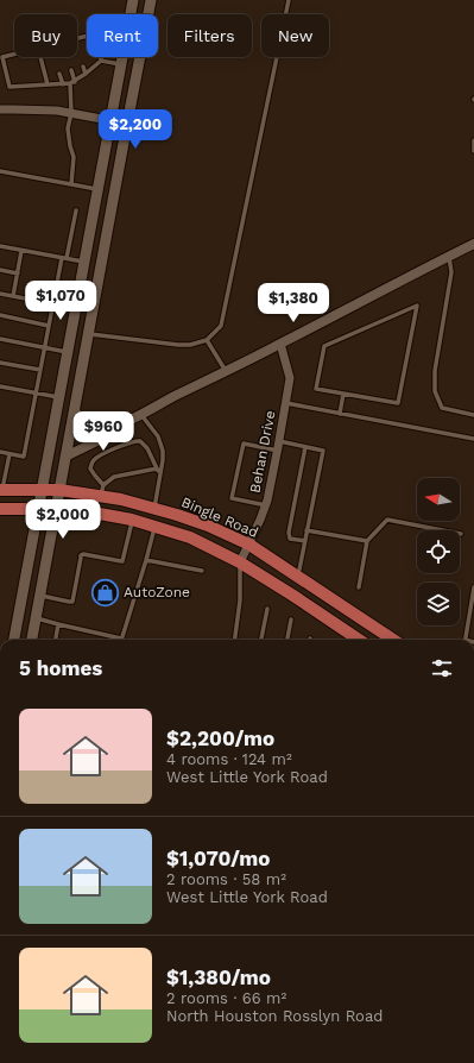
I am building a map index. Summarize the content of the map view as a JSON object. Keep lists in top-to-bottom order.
{
  "streets": {
    "main road": ["Bingle Road"],
    "street": ["Behan Drive"]
  },
  "crossings": [
    ["Behan Drive", "Bingle Road"]
  ],
  "places": {
    "shop": ["AutoZone"]
  },
  "north": "left",
  "page": {
    "chip": [
      "Buy",
      "Rent",
      "Filters",
      "New"
    ],
    "price": [
      "$2,200",
      "$1,070",
      "$1,380",
      "$960",
      "$2,000"
    ],
    "heading": "5 homes",
    "list": [
      {
        "name": "$2,200/mo",
        "note": "4 rooms · 124 m² · West Little York Road"
      },
      {
        "name": "$1,070/mo",
        "note": "2 rooms · 58 m² · West Little York Road"
      },
      {
        "name": "$1,380/mo",
        "note": "2 rooms · 66 m² · North Houston Rosslyn Road"
      }
    ]
  }
}
